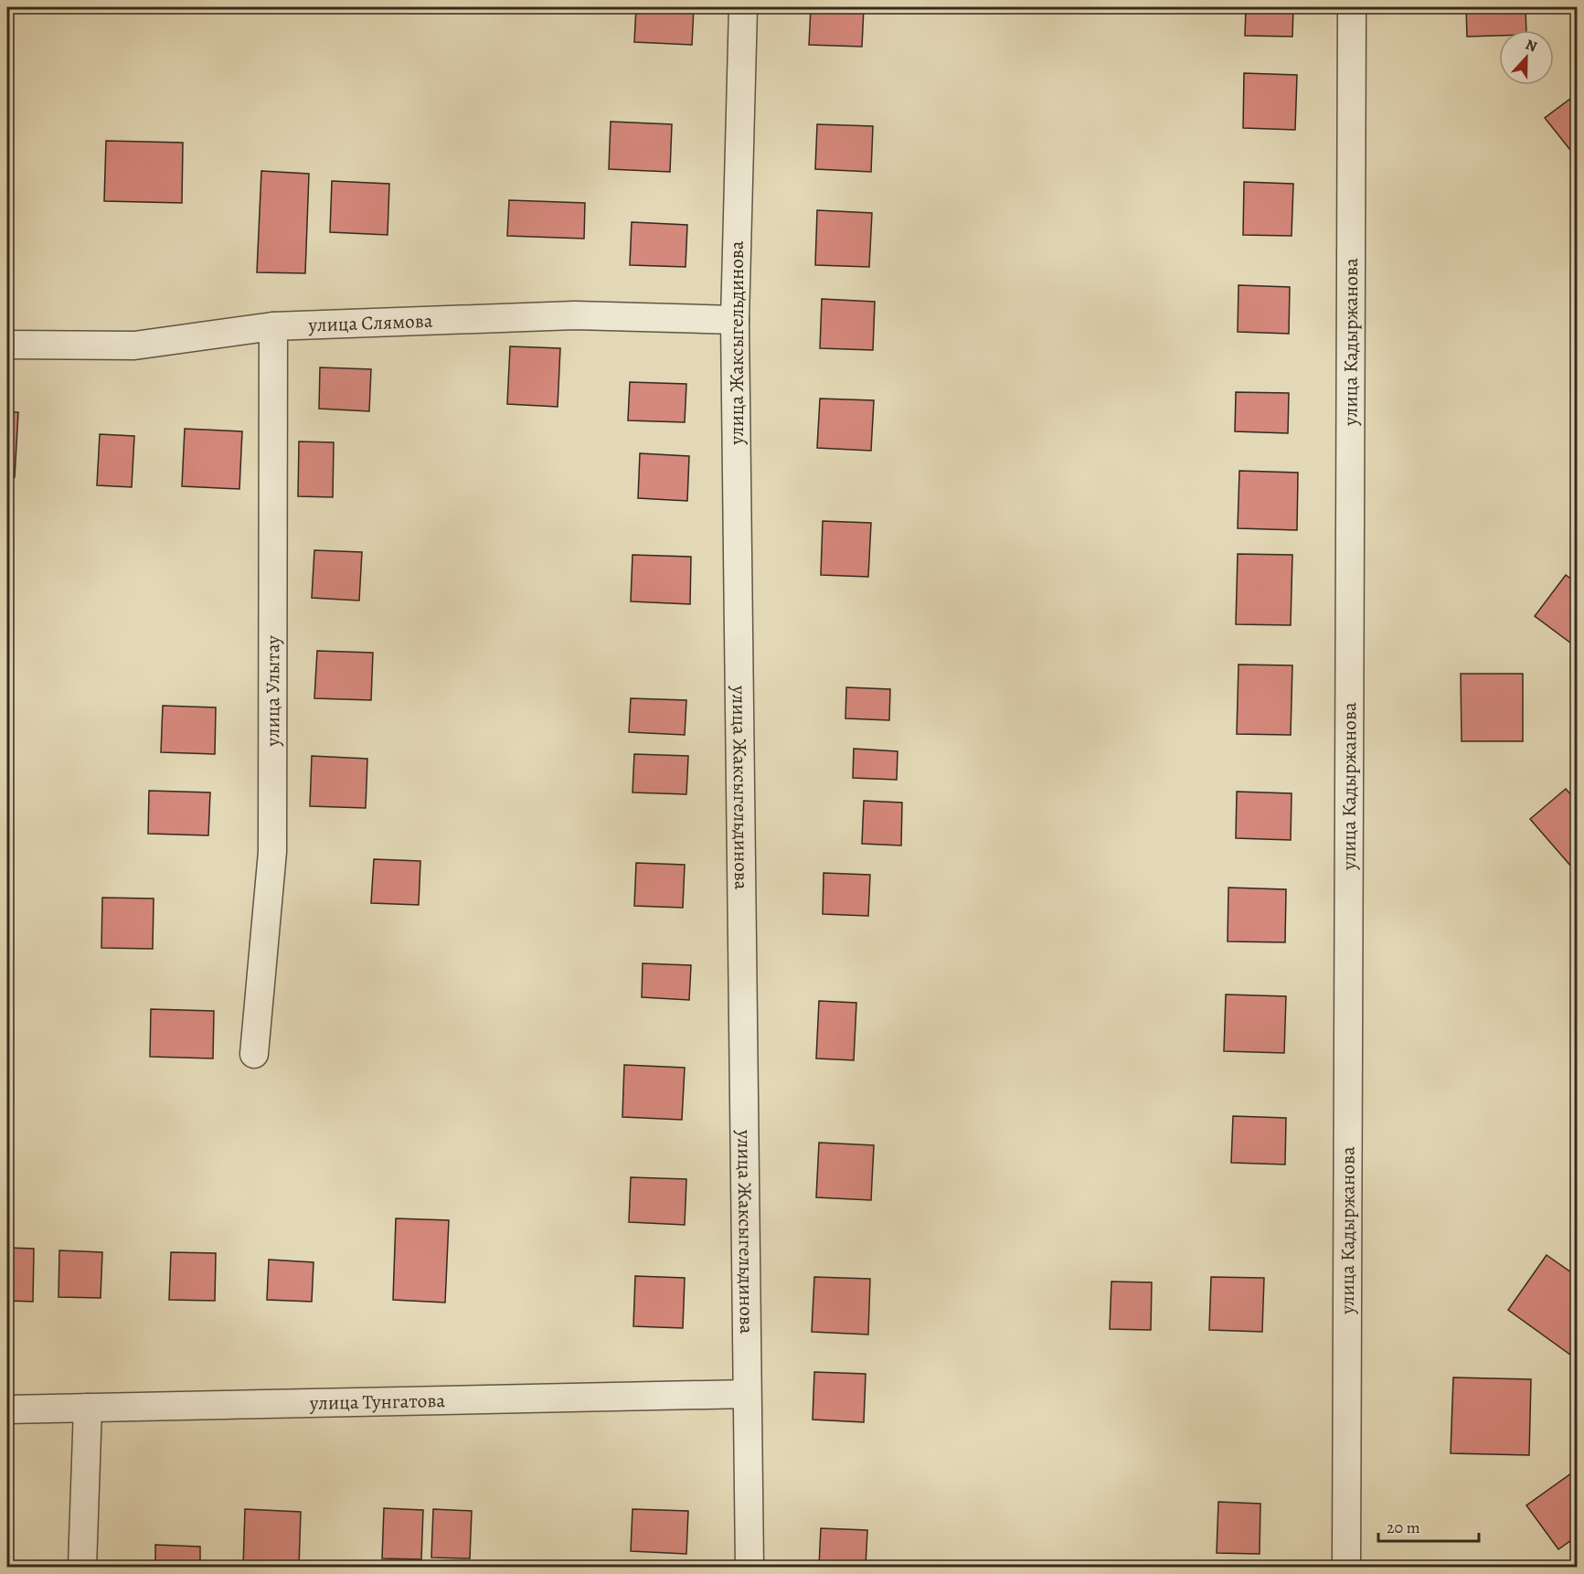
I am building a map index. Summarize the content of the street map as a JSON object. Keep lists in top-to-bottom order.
{
  "streets": {
    "street": [
      "улица Слямова",
      "улица Жаксыгельдинова",
      "улица Кадыржанова",
      "улица Улытау",
      "улица Тунгатова"
    ]
  },
  "crossings": [
    ["улица Слямова", "улица Жаксыгельдинова"],
    ["улица Слямова", "улица Улытау"],
    ["улица Жаксыгельдинова", "улица Тунгатова"]
  ],
  "scale_bar": "20 m",
  "north": "top"
}
